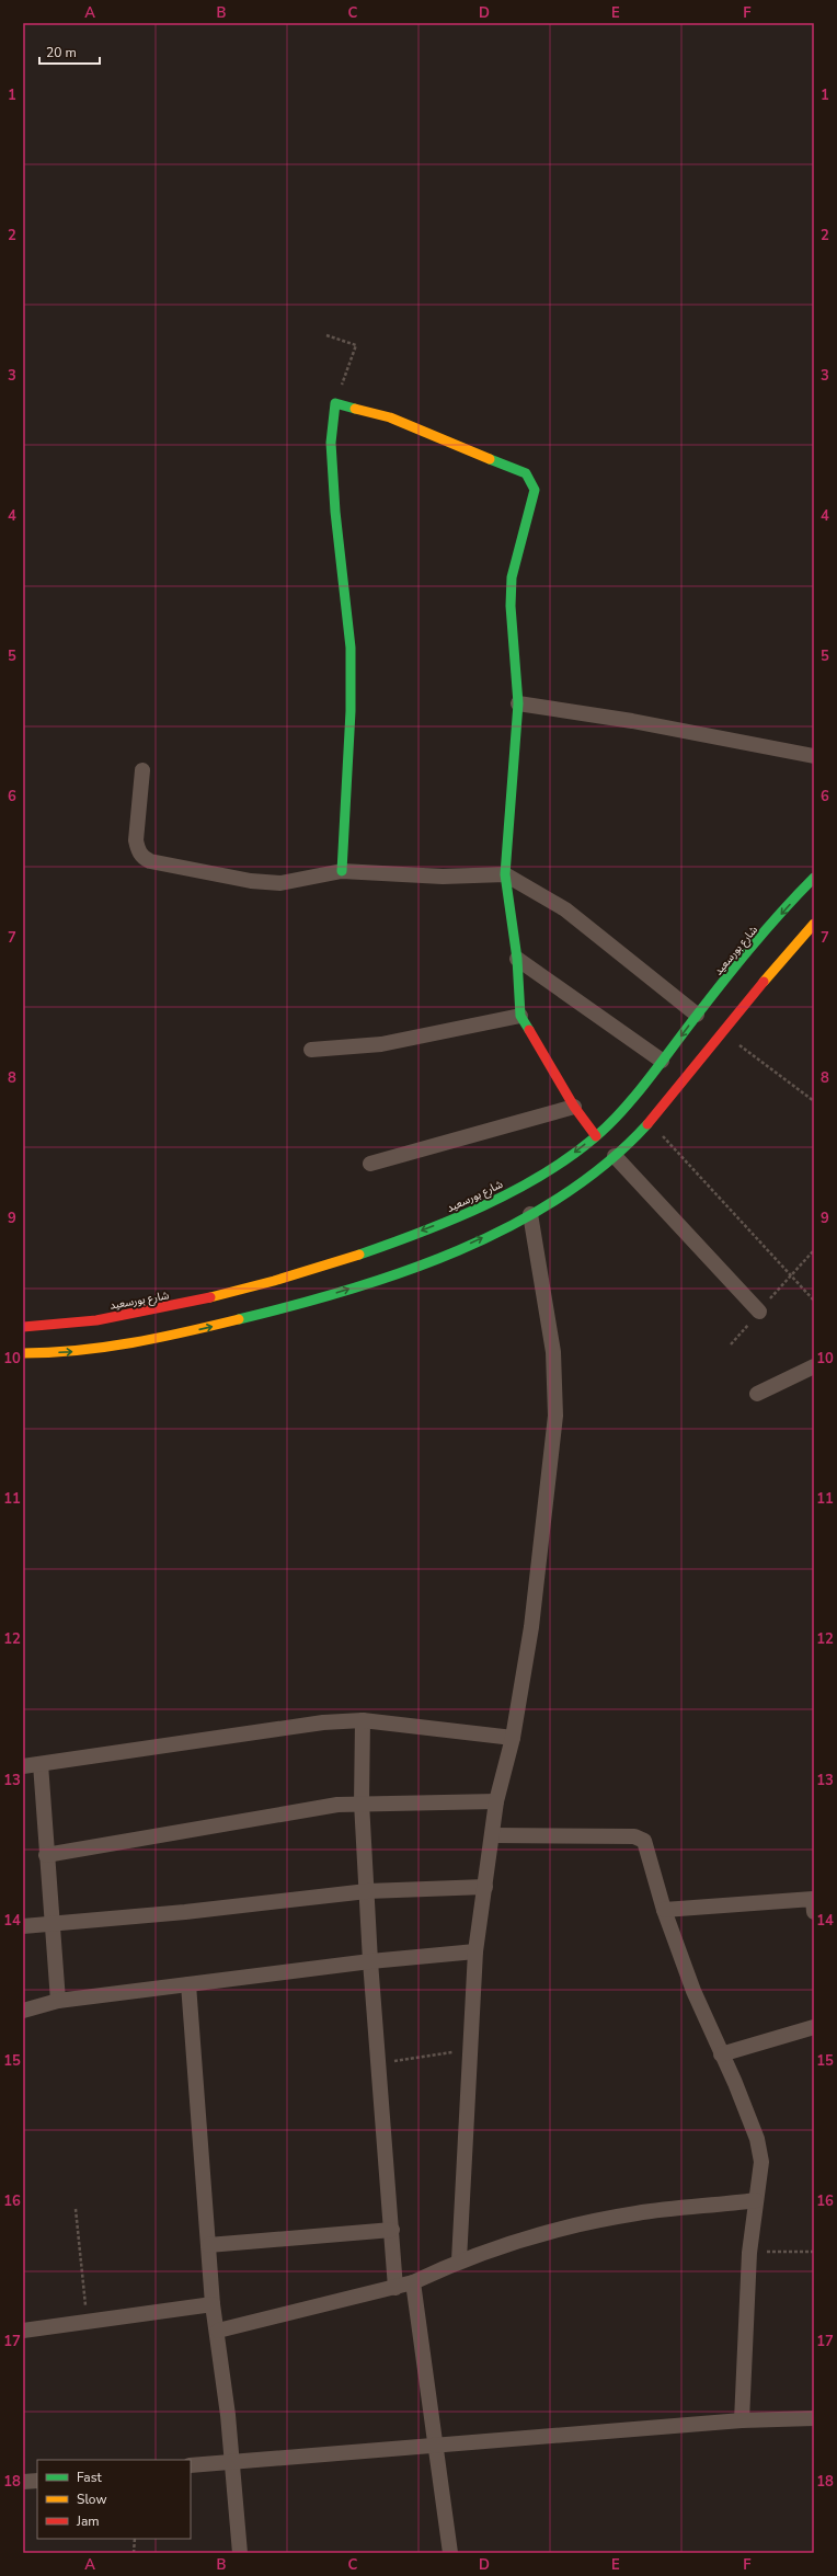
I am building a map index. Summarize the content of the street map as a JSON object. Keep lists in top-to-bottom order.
{
  "streets": {
    "street": ["شارع بورسعيد"]
  },
  "legend": ["Fast", "Slow", "Jam"],
  "scale_bar": "20 m",
  "grid": {
    "columns": [
      "A",
      "B",
      "C",
      "D",
      "E",
      "F"
    ],
    "rows": [
      "1",
      "2",
      "3",
      "4",
      "5",
      "6",
      "7",
      "8",
      "9",
      "10",
      "11",
      "12",
      "13",
      "14",
      "15",
      "16",
      "17",
      "18"
    ]
  }
}
